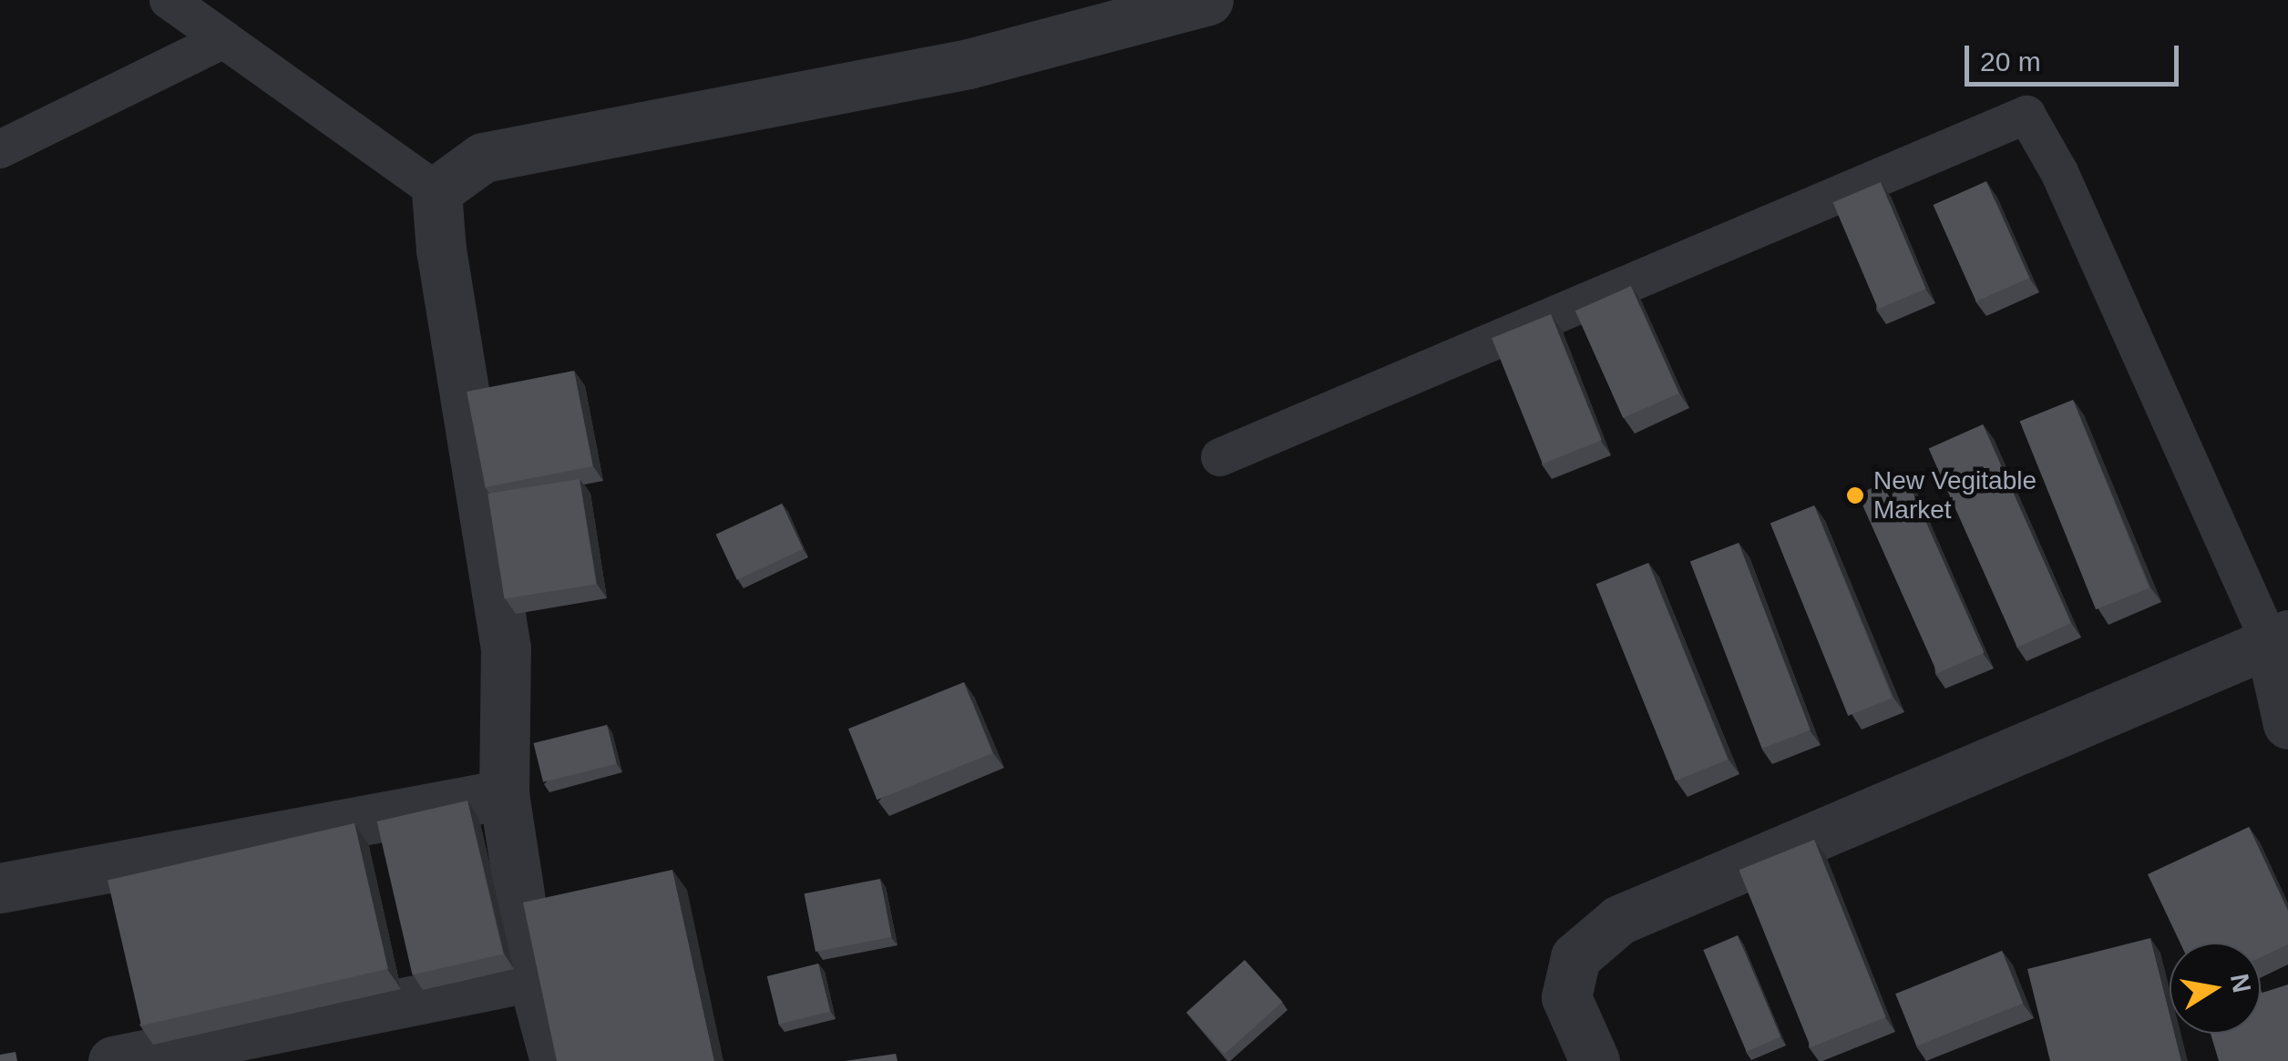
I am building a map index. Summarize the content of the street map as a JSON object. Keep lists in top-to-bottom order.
{
  "places": ["New Vegitable Market"],
  "scale_bar": "20 m",
  "north": "right"
}
